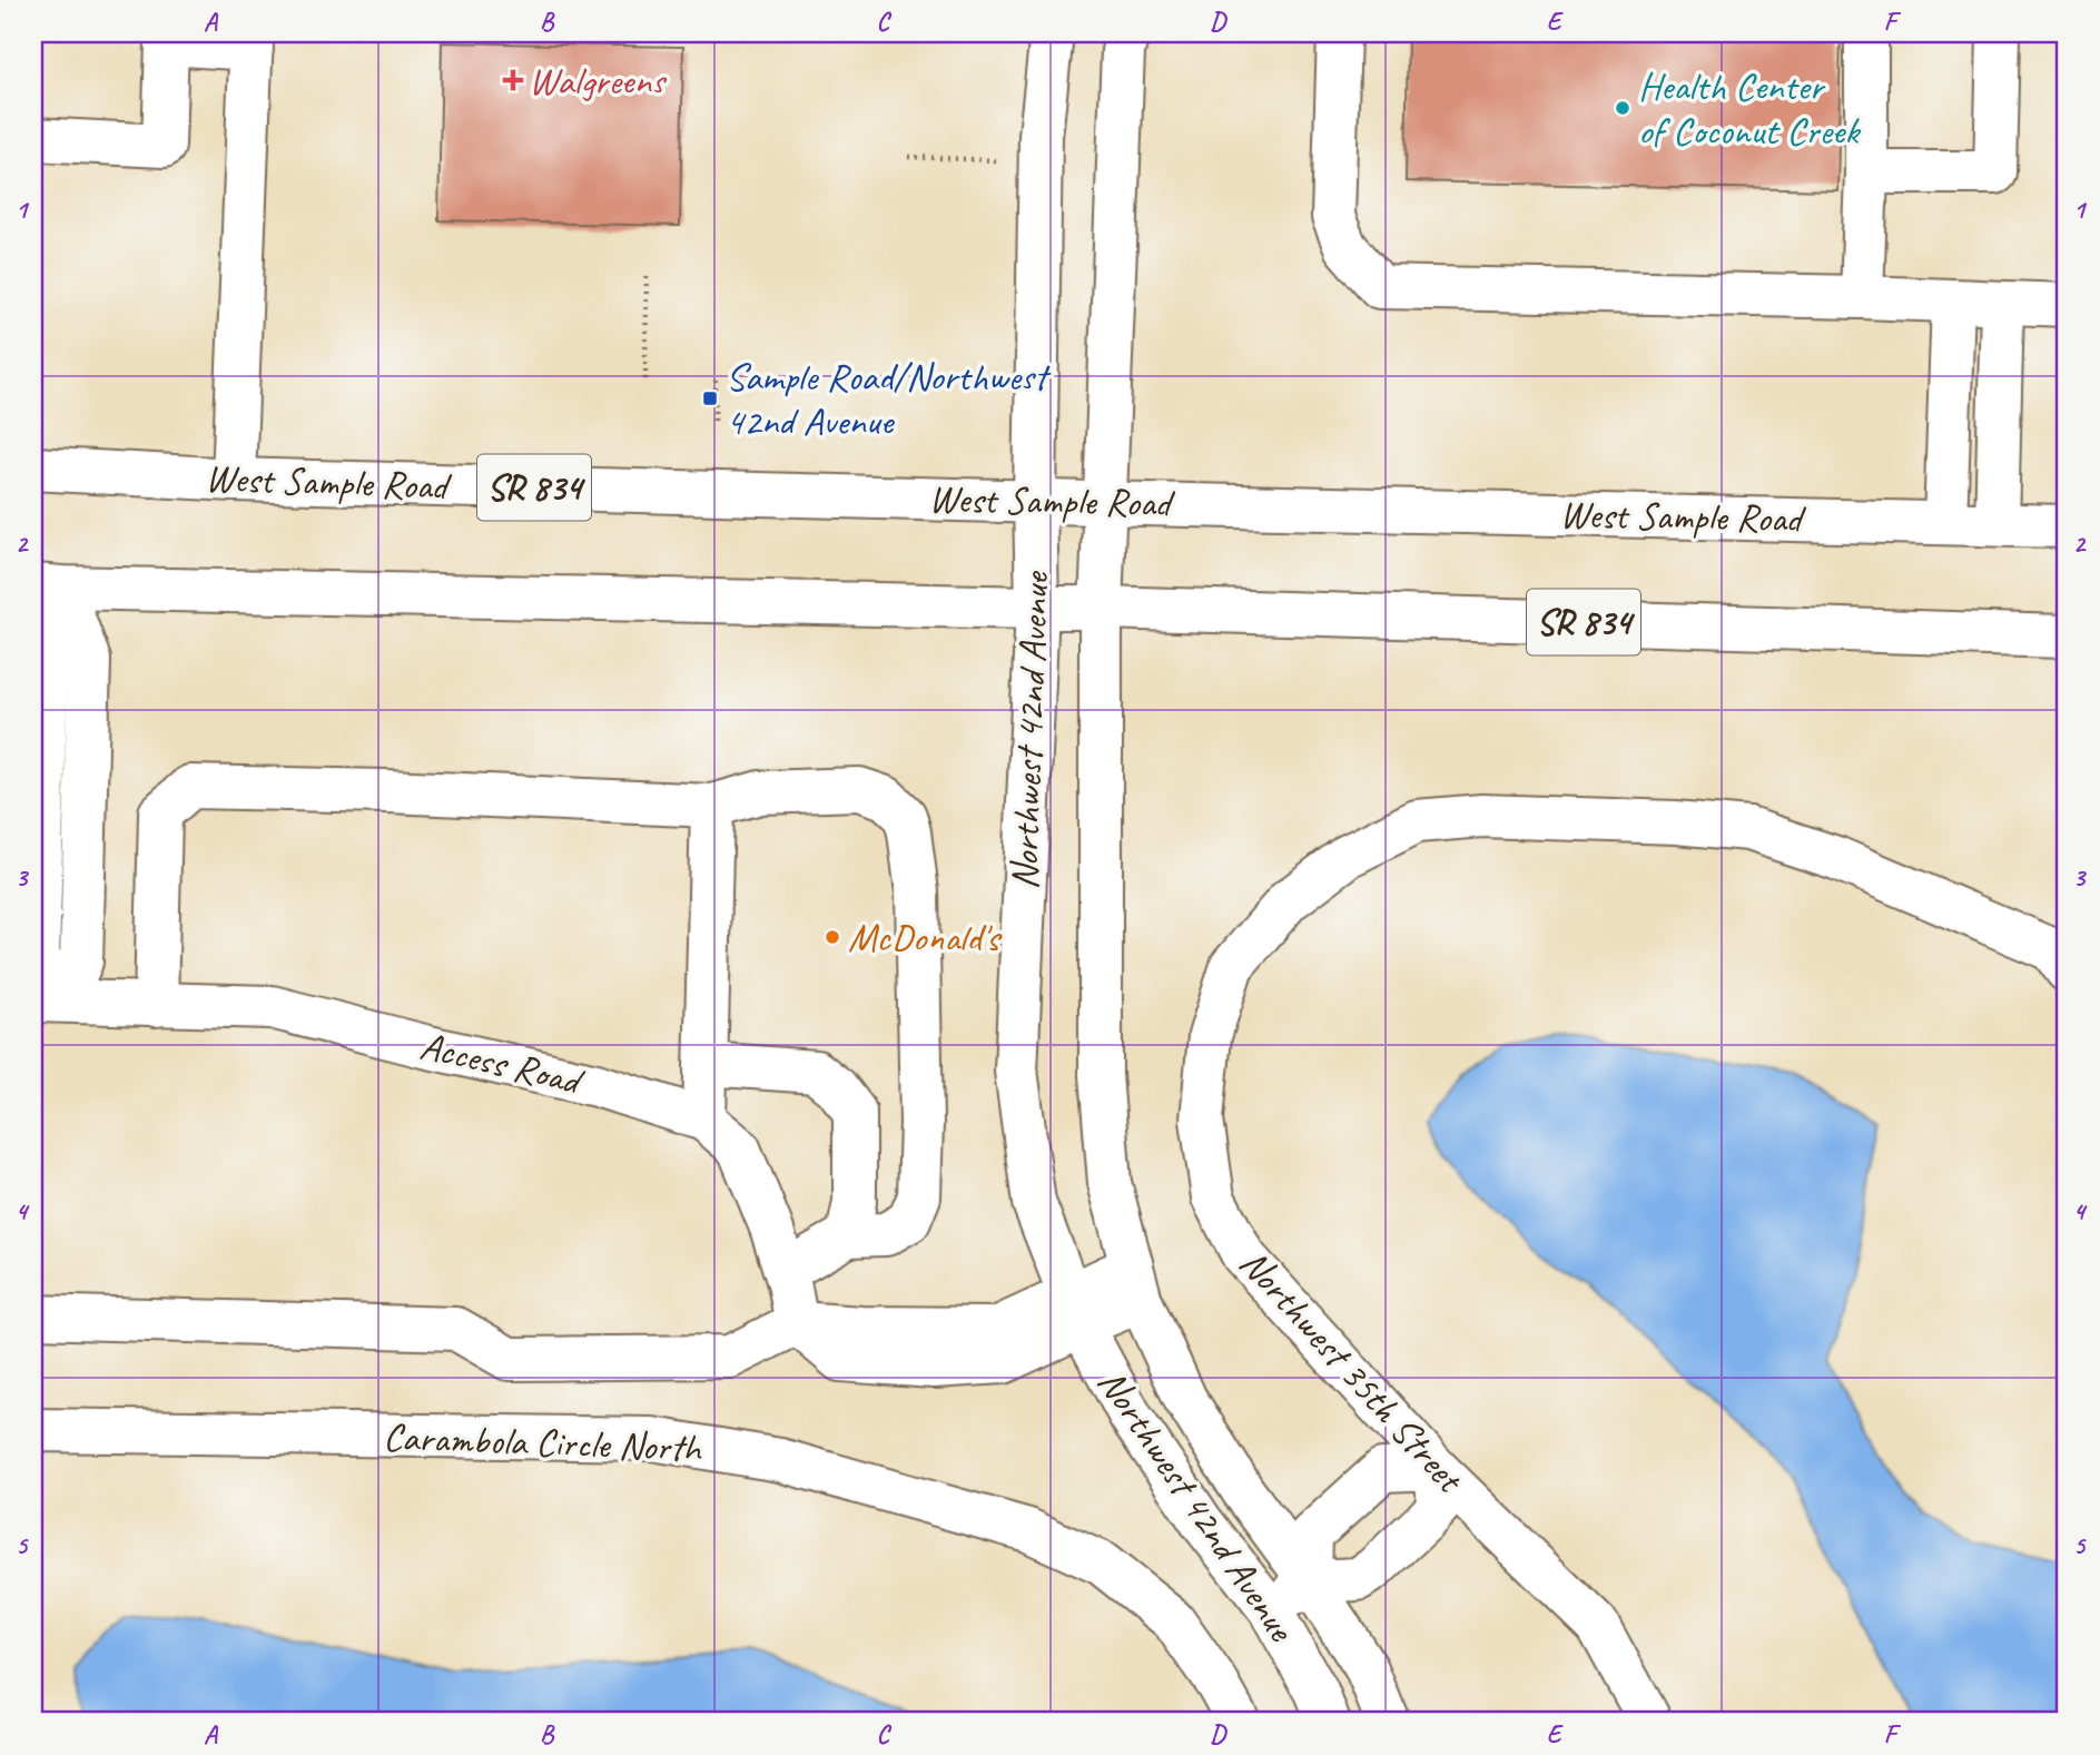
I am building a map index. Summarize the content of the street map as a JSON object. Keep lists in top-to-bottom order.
{
  "streets": {
    "street": [
      "West Sample Road",
      "SR 834",
      "Northwest 42nd Avenue",
      "Access Road",
      "Northwest 35th Street",
      "Carambola Circle North"
    ]
  },
  "crossings": [
    ["West Sample Road", "Northwest 42nd Avenue"],
    ["SR 834", "Northwest 42nd Avenue"],
    ["SR 834", "Access Road"]
  ],
  "places": {
    "health": ["Walgreens"],
    "other": ["Health Center of Coconut Creek", "McDonald's"],
    "transit": ["Sample Road/Northwest 42nd Avenue"]
  },
  "grid": {
    "columns": [
      "A",
      "B",
      "C",
      "D",
      "E",
      "F"
    ],
    "rows": [
      "1",
      "2",
      "3",
      "4",
      "5"
    ]
  }
}
